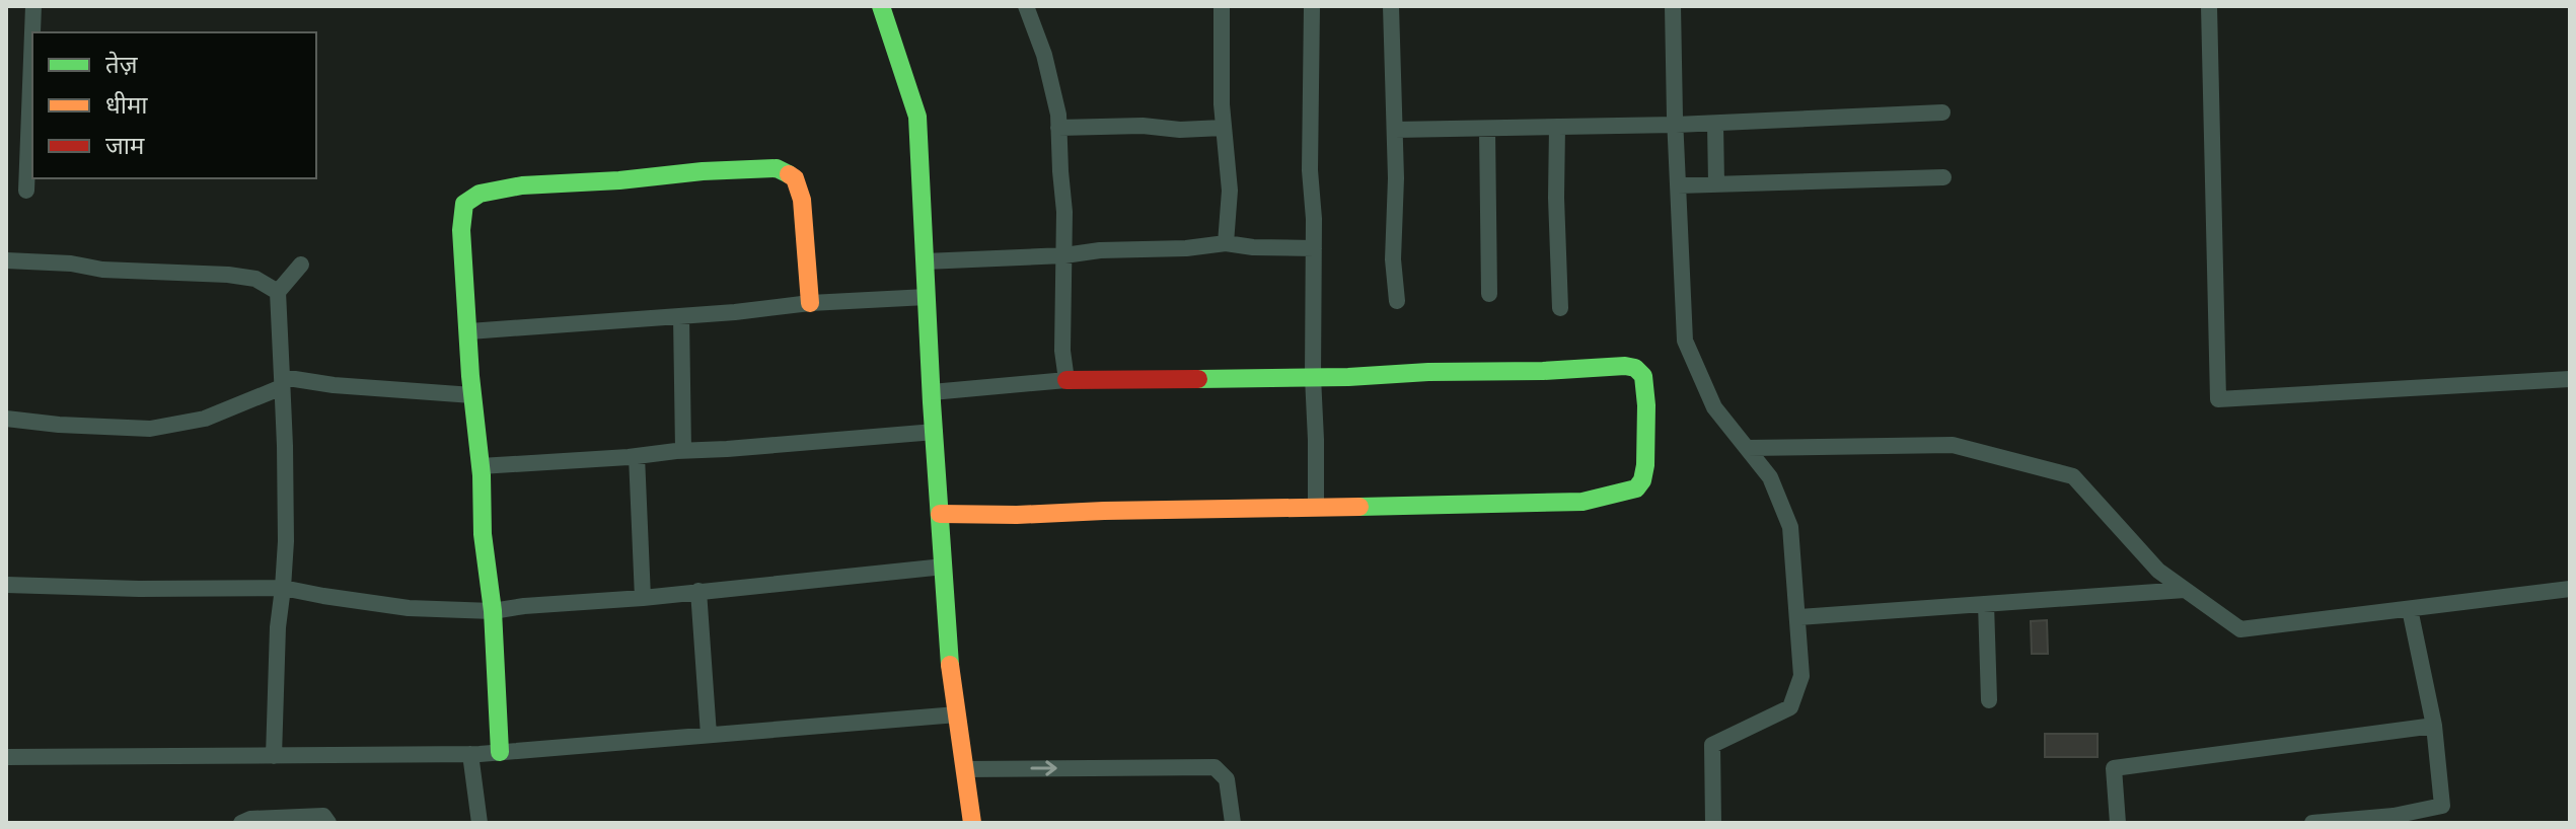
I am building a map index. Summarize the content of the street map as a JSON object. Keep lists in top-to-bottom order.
{
  "legend": ["तेज़", "धीमा", "जाम"]
}
